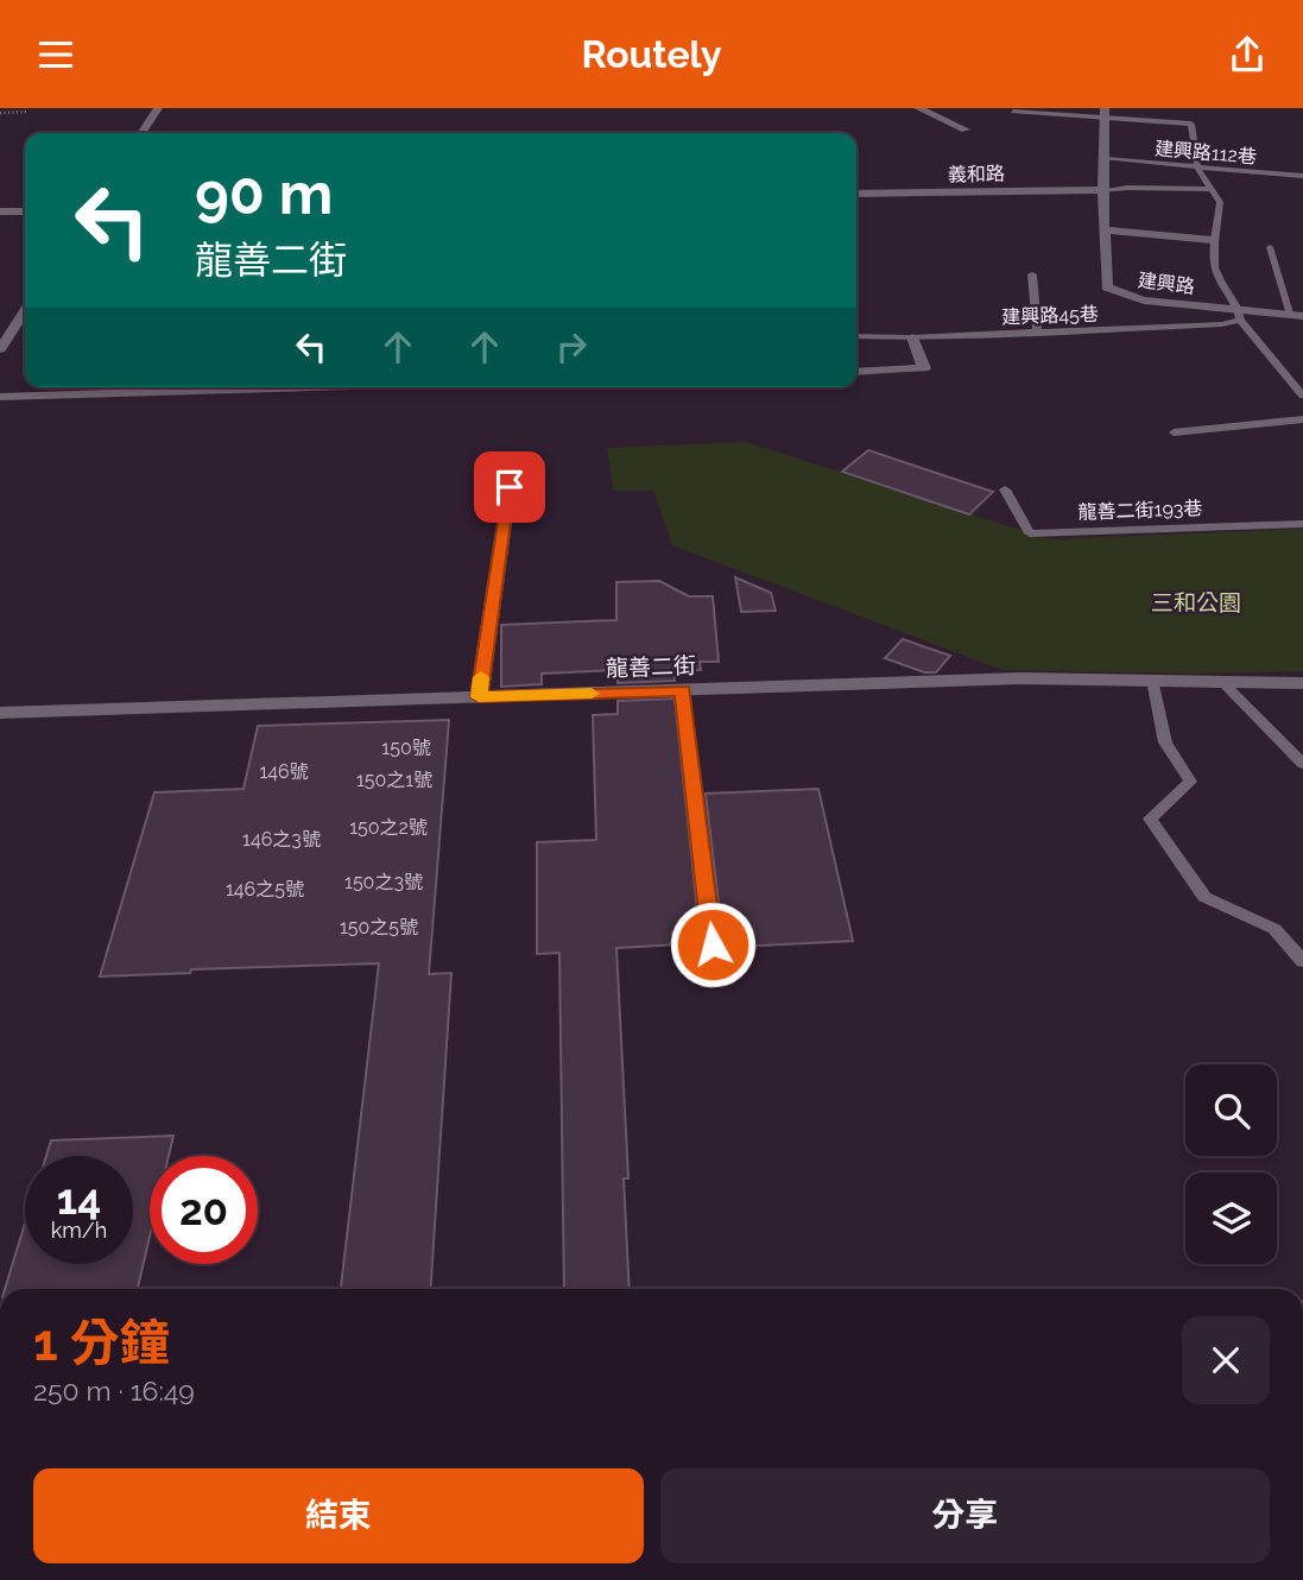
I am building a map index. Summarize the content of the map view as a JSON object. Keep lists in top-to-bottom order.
{
  "streets": {
    "street": ["義和路", "建興路", "龍善二街"],
    "lane": ["建興路112巷", "建興路45巷", "龍善二街193巷"]
  },
  "crossings": [
    ["建興路112巷", "建興路"],
    ["義和路", "建興路"],
    ["建興路", "建興路45巷"]
  ],
  "parks": ["三和公園"],
  "house_numbers": [
    "150號",
    "146號",
    "150之1號",
    "150之2號",
    "146之3號",
    "150之3號",
    "146之5號",
    "150之5號"
  ],
  "page": {
    "header": "Routely",
    "turn": ["90 m", "龍善二街"],
    "speed": "14 km/h",
    "limit": "20",
    "heading": ["1 分鐘", "250 m · 16:49"],
    "buttons": ["結束", "分享"]
  }
}
